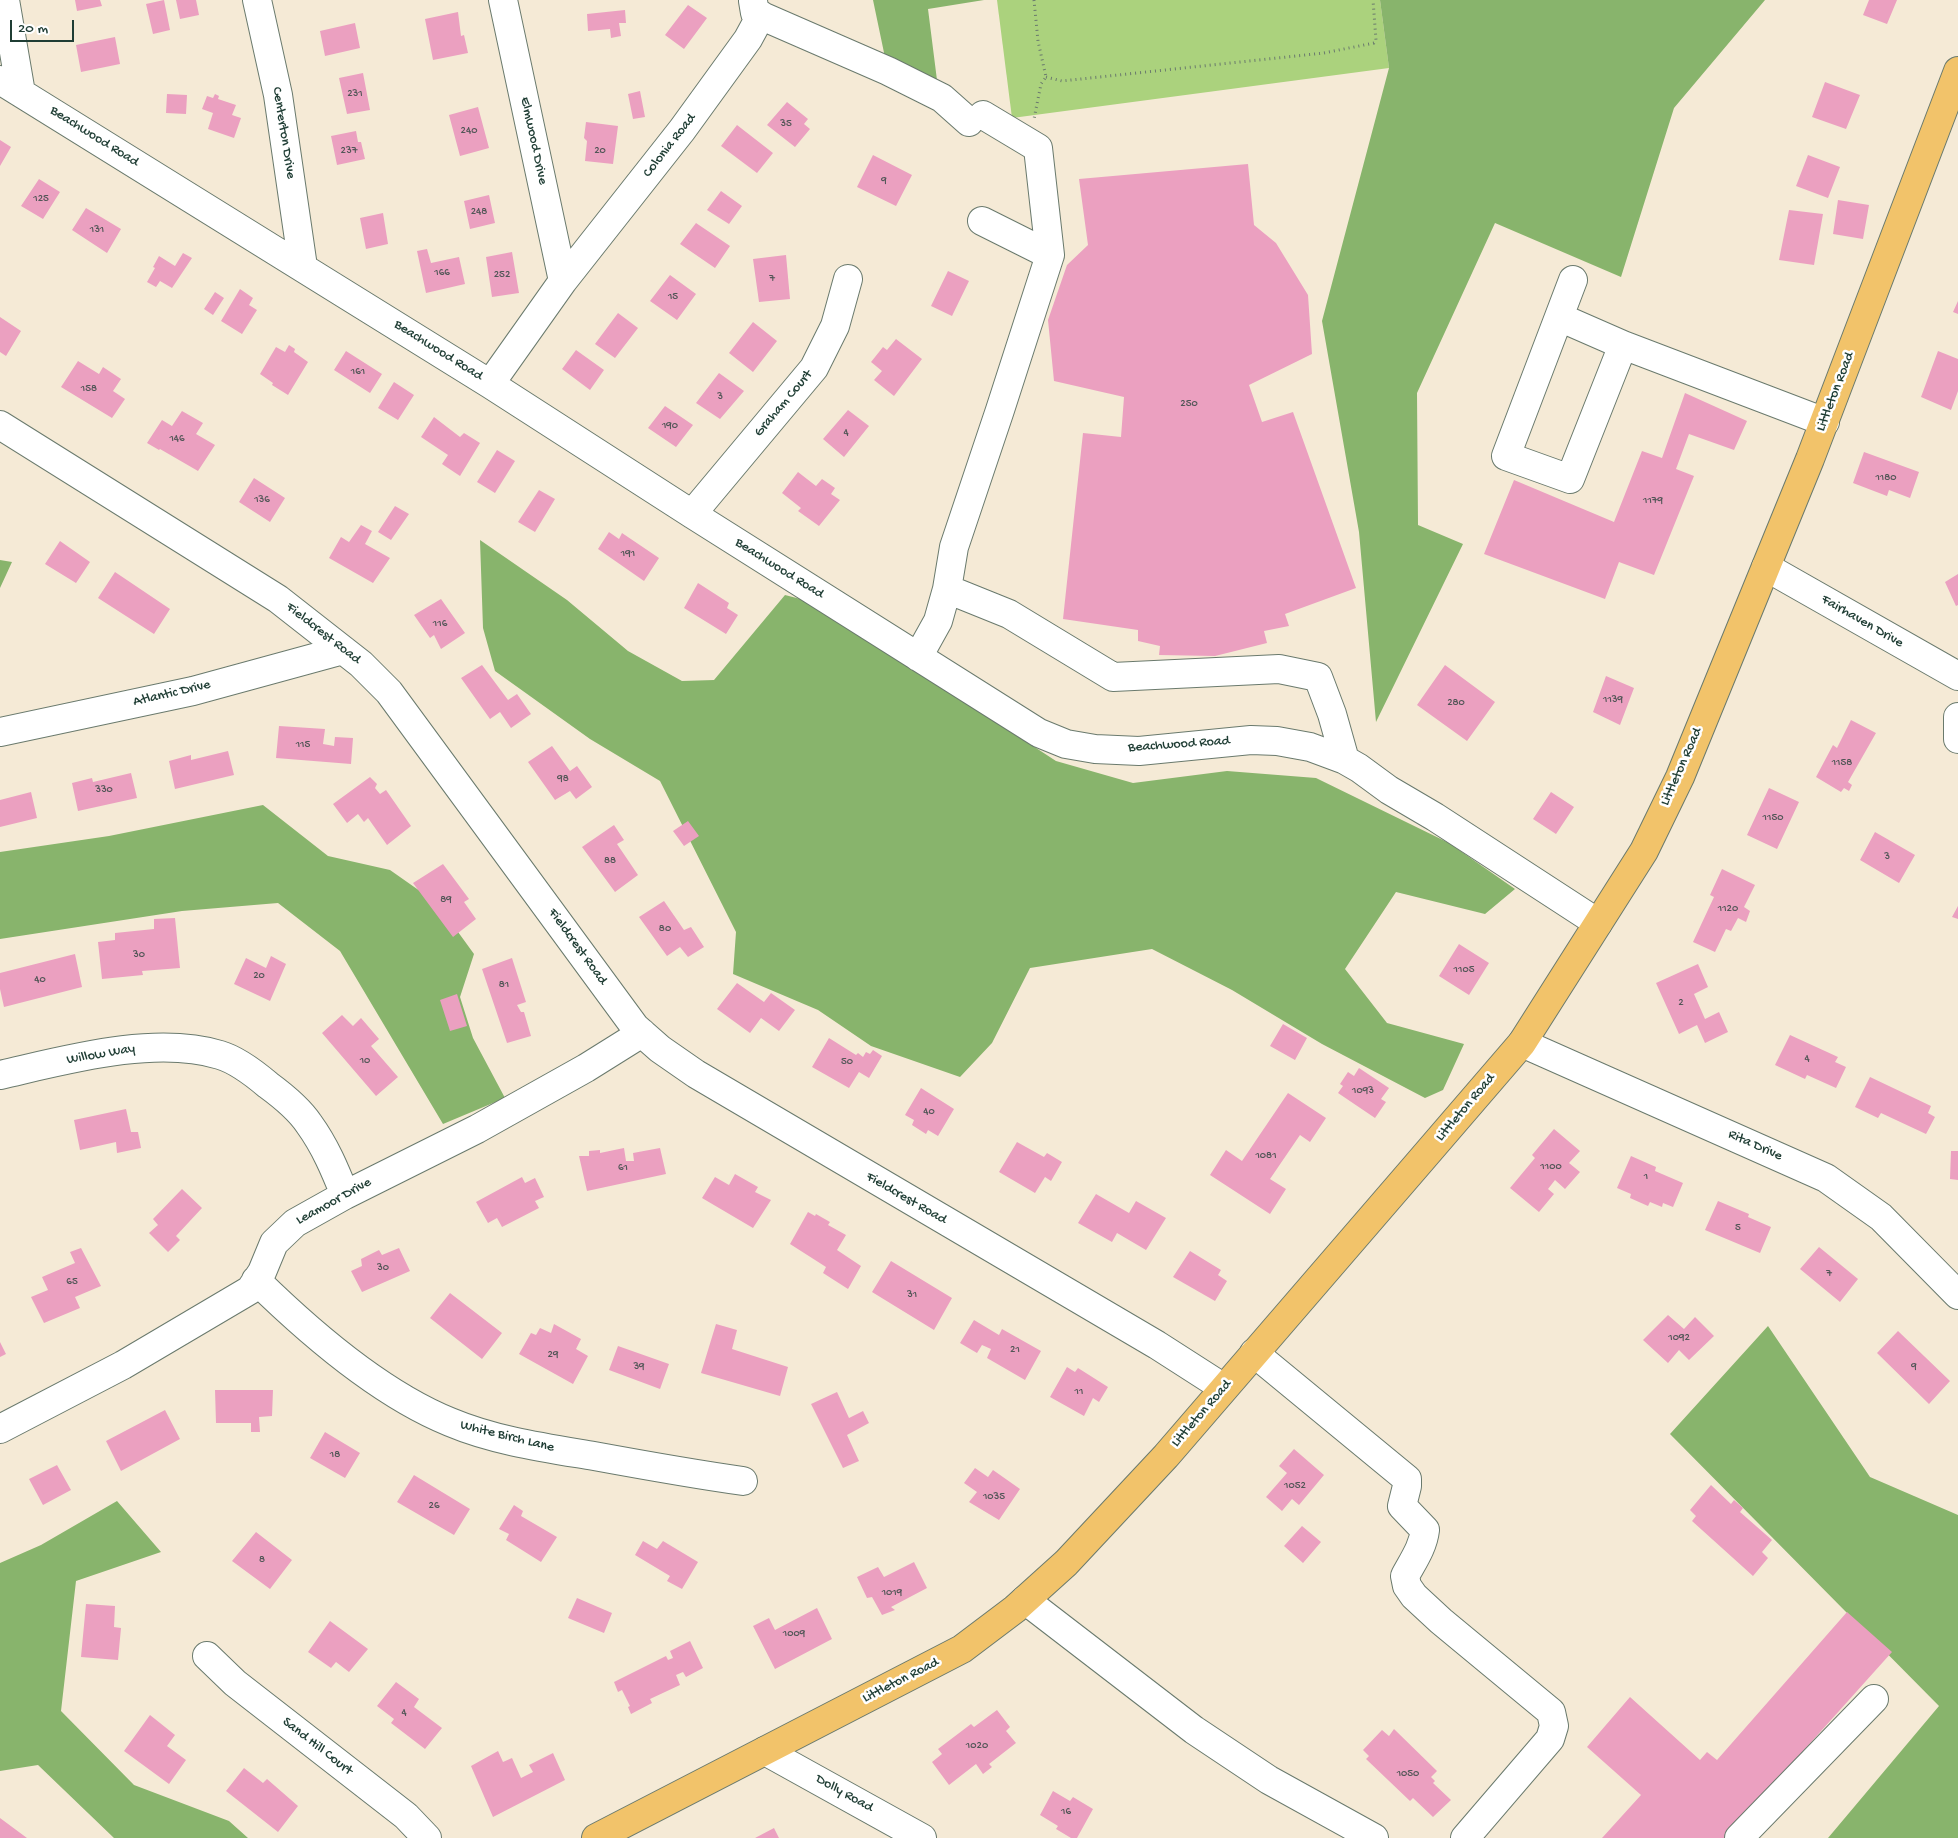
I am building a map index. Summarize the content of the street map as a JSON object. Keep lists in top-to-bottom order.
{
  "streets": {
    "main road": ["Littleton Road"],
    "street": [
      "Centerton Drive",
      "Beachwood Road",
      "Elmwood Drive",
      "Colonia Road",
      "Graham Court",
      "Fairhaven Drive",
      "Fieldcrest Road",
      "Atlantic Drive",
      "Willow Way",
      "Rita Drive",
      "Leamoor Drive",
      "White Birch Lane",
      "Sand Hill Court",
      "Dolly Road"
    ]
  },
  "crossings": [
    ["Centerton Drive", "Beachwood Road"],
    ["Beachwood Road", "Colonia Road"],
    ["Beachwood Road", "Littleton Road"],
    ["Beachwood Road", "Graham Court"],
    ["Elmwood Drive", "Colonia Road"],
    ["Littleton Road", "Fairhaven Drive"],
    ["Littleton Road", "Fieldcrest Road"],
    ["Littleton Road", "Rita Drive"],
    ["Littleton Road", "Dolly Road"],
    ["Fieldcrest Road", "Atlantic Drive"],
    ["Fieldcrest Road", "Leamoor Drive"],
    ["Willow Way", "Leamoor Drive"],
    ["Leamoor Drive", "White Birch Lane"]
  ],
  "house_numbers": [
    "231",
    "35",
    "240",
    "237",
    "20",
    "9",
    "125",
    "248",
    "131",
    "166",
    "252",
    "7",
    "15",
    "161",
    "158",
    "3",
    "250",
    "190",
    "4",
    "146",
    "1180",
    "136",
    "1179",
    "191",
    "116",
    "1139",
    "280",
    "115",
    "1158",
    "98",
    "330",
    "1150",
    "3",
    "88",
    "89",
    "1120",
    "80",
    "30",
    "1105",
    "20",
    "40",
    "81",
    "2",
    "4",
    "10",
    "50",
    "1093",
    "40",
    "1081",
    "1100",
    "61",
    "1",
    "5",
    "30",
    "7",
    "65",
    "31",
    "1092",
    "21",
    "29",
    "39",
    "9",
    "11",
    "18",
    "1052",
    "1035",
    "26",
    "8",
    "1019",
    "1009",
    "4",
    "1020",
    "1050",
    "16"
  ],
  "scale_bar": "20 m"
}
